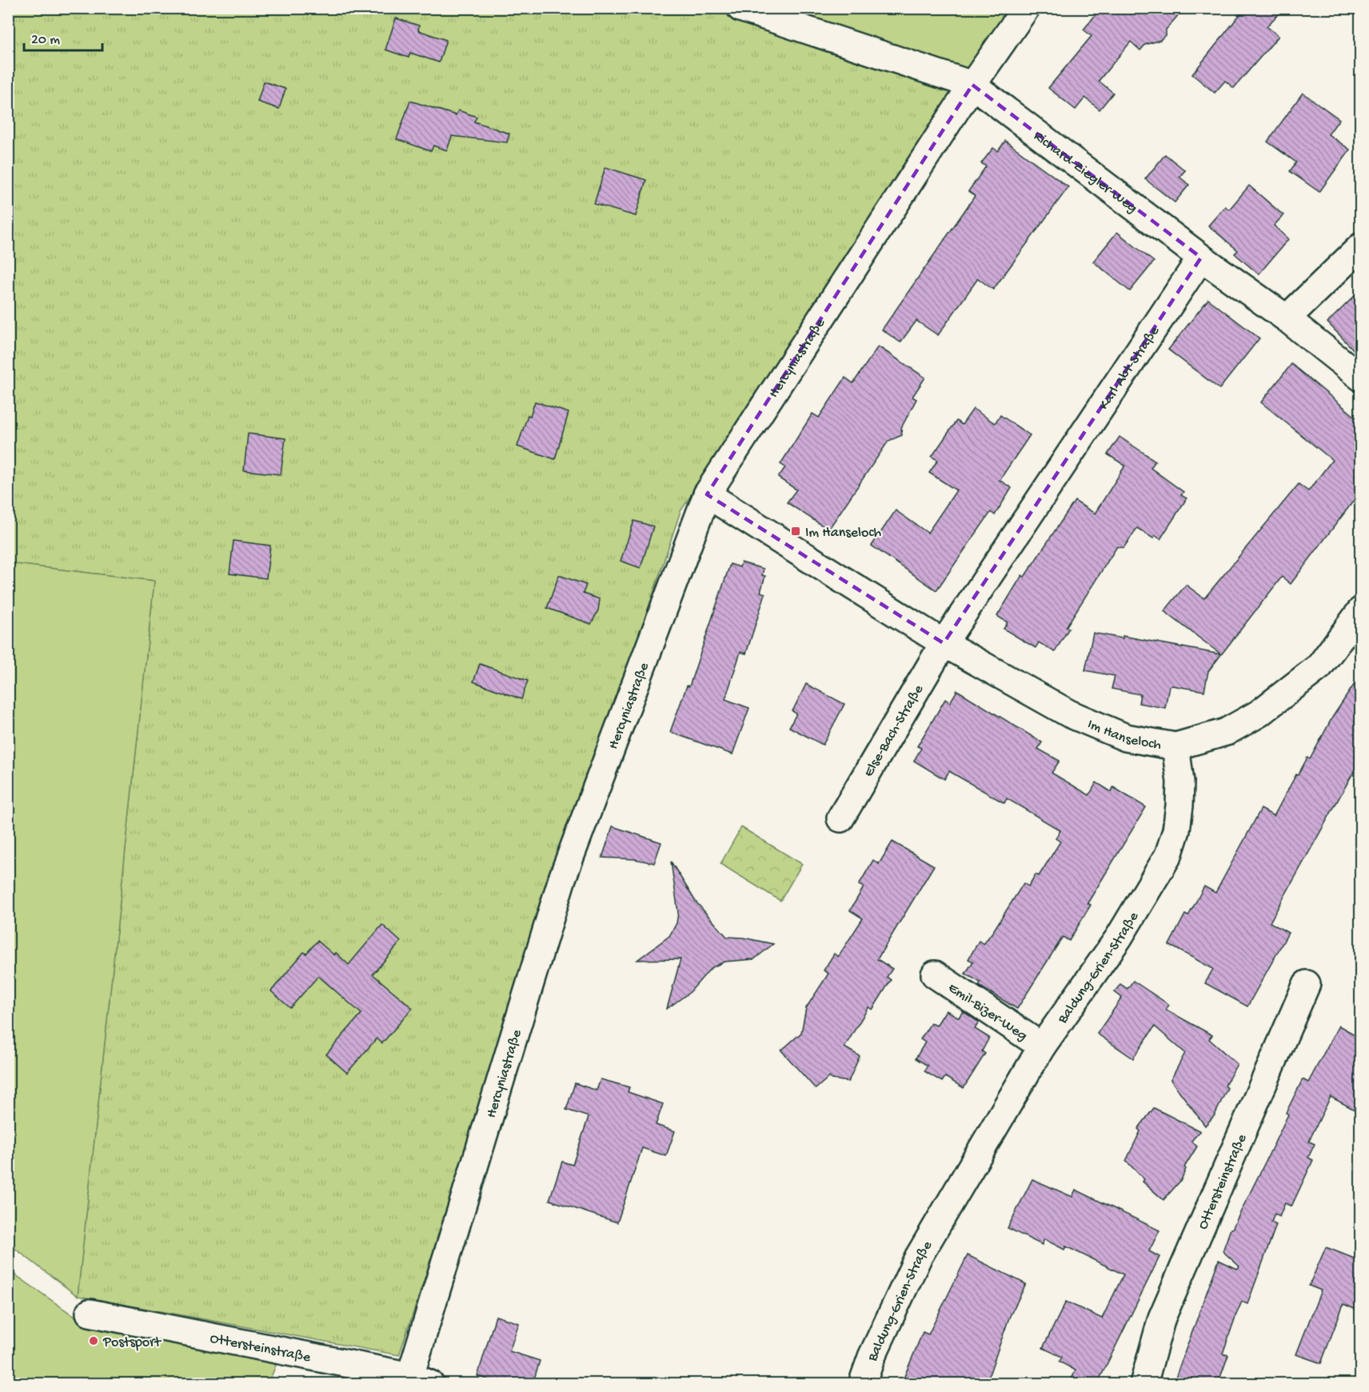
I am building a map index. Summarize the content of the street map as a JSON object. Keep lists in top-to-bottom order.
{
  "streets": {
    "street": [
      "Richard-Ziegler-Weg",
      "Hercyniastraße",
      "Karl-Abt-Straße",
      "Else-Bach-Straße",
      "Im Hanseloch",
      "Baldung-Grien-Straße",
      "Emil-Bizer-Weg",
      "Ottersteinstraße"
    ]
  },
  "crossings": [
    ["Richard-Ziegler-Weg", "Hercyniastraße"],
    ["Richard-Ziegler-Weg", "Karl-Abt-Straße"],
    ["Hercyniastraße", "Im Hanseloch"],
    ["Hercyniastraße", "Ottersteinstraße"],
    ["Karl-Abt-Straße", "Else-Bach-Straße"],
    ["Karl-Abt-Straße", "Im Hanseloch"],
    ["Else-Bach-Straße", "Im Hanseloch"],
    ["Im Hanseloch", "Baldung-Grien-Straße"],
    ["Baldung-Grien-Straße", "Emil-Bizer-Weg"]
  ],
  "places": {
    "transit": ["Im Hanseloch"],
    "other": ["Postsport"]
  },
  "scale_bar": "20 m"
}
